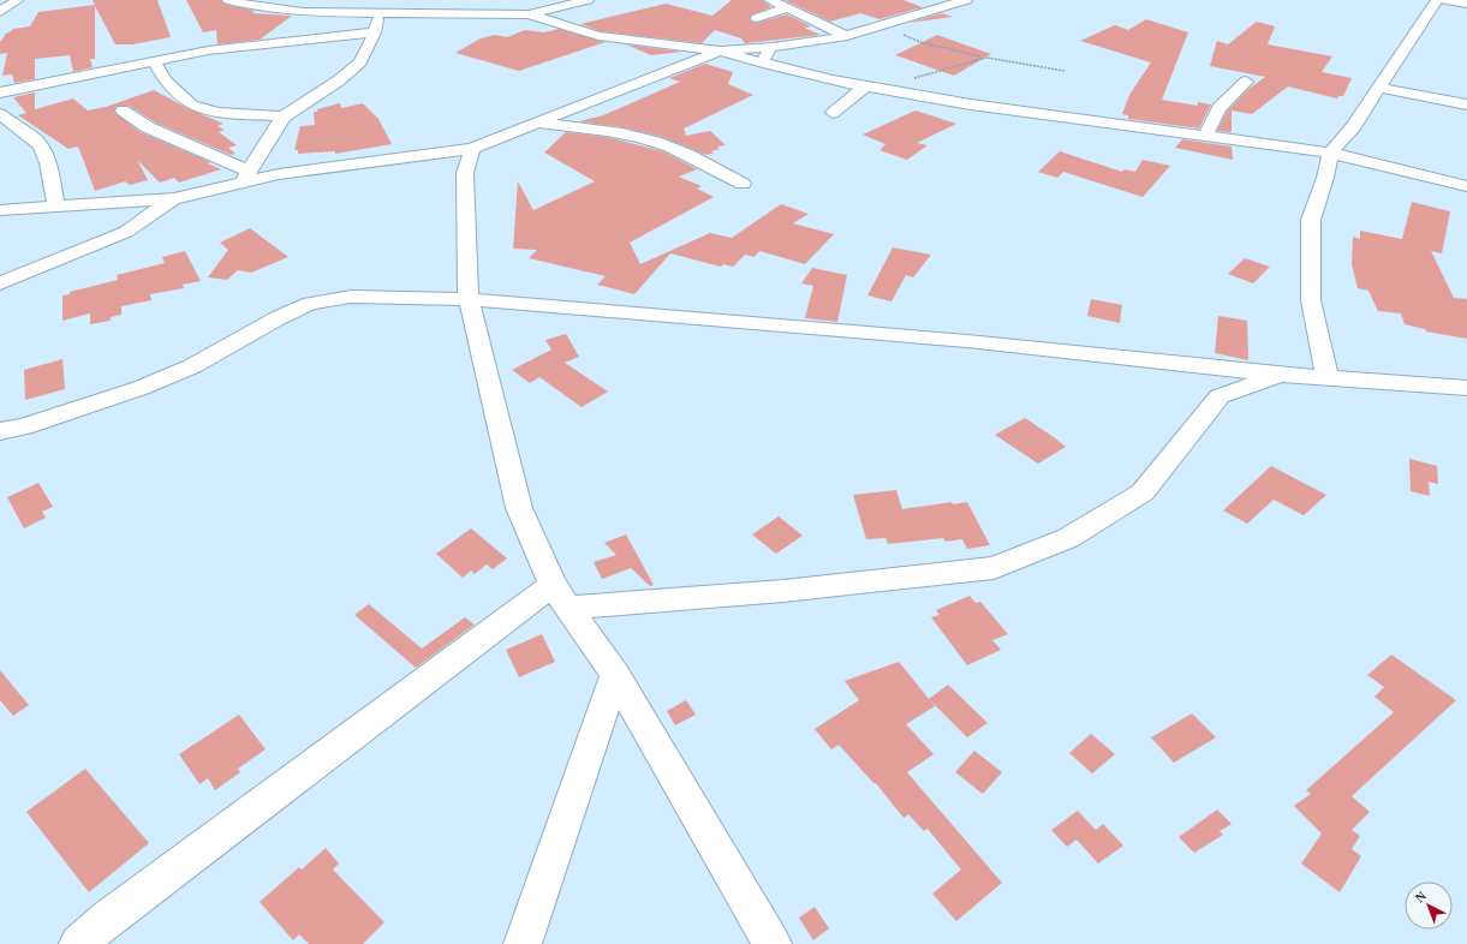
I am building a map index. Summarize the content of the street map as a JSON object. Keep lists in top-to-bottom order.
{
  "north": "top left"
}
